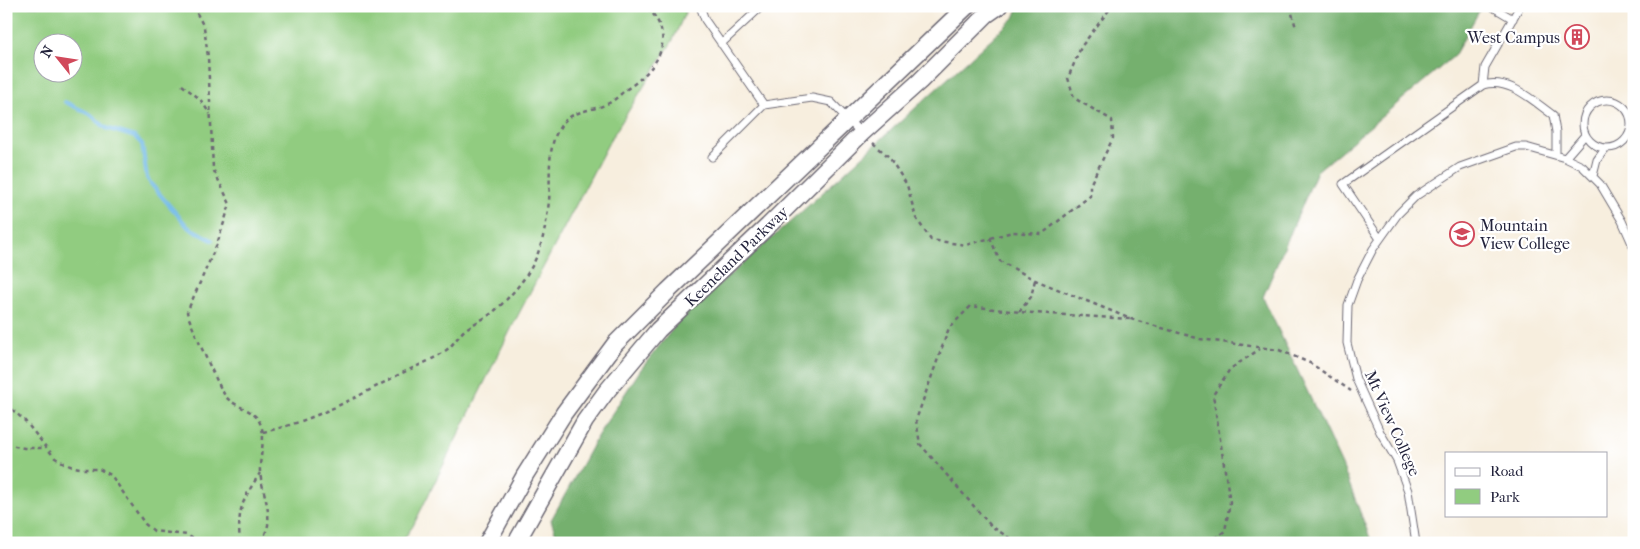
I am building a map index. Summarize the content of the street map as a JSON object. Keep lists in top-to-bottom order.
{
  "streets": {
    "street": ["Keeneland Parkway"],
    "lane": ["Mt View College"]
  },
  "places": {
    "building": ["West Campus"],
    "school or university": ["Mountain View College"]
  },
  "legend": ["Road", "Park"],
  "north": "top left"
}
